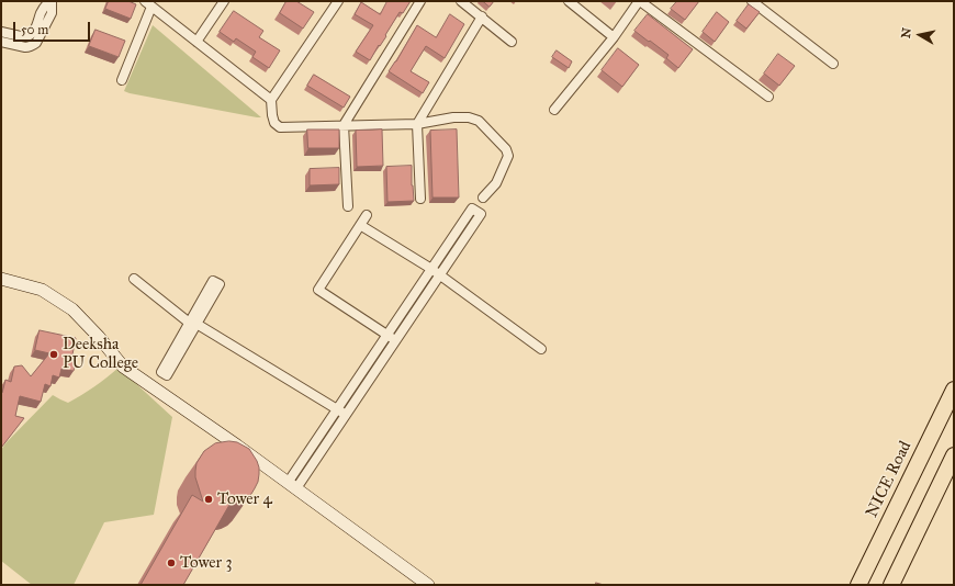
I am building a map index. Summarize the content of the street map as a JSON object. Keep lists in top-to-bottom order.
{
  "streets": {
    "highway": ["NICE Road"]
  },
  "places": ["Deeksha PU College", "Tower 4", "Tower 3"],
  "scale_bar": "50 m",
  "north": "left"
}
